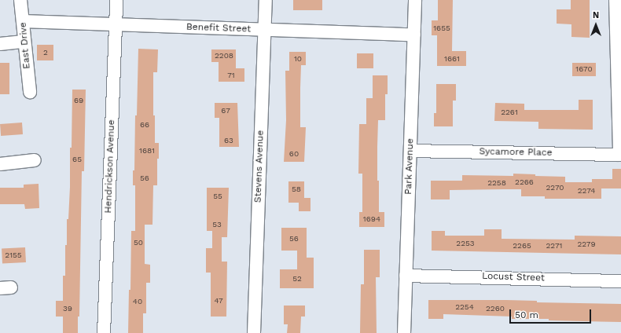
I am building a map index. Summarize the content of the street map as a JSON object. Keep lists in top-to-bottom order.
{
  "streets": {
    "street": [
      "Benefit Street",
      "East Drive",
      "Sycamore Place",
      "Hendrickson Avenue",
      "Stevens Avenue",
      "Park Avenue",
      "Locust Street"
    ]
  },
  "crossings": [
    ["Benefit Street", "East Drive"],
    ["Benefit Street", "Hendrickson Avenue"],
    ["Benefit Street", "Stevens Avenue"],
    ["Benefit Street", "Park Avenue"],
    ["Sycamore Place", "Park Avenue"],
    ["Park Avenue", "Locust Street"]
  ],
  "house_numbers": [
    "1655",
    "2",
    "2208",
    "10",
    "1661",
    "1670",
    "71",
    "69",
    "67",
    "2261",
    "66",
    "63",
    "1681",
    "60",
    "65",
    "56",
    "2266",
    "2258",
    "2270",
    "58",
    "2274",
    "55",
    "1694",
    "53",
    "56",
    "50",
    "2253",
    "2279",
    "2265",
    "2271",
    "2155",
    "52",
    "47",
    "40",
    "2254",
    "39",
    "2260"
  ],
  "scale_bar": "50 m",
  "north": "top"
}
